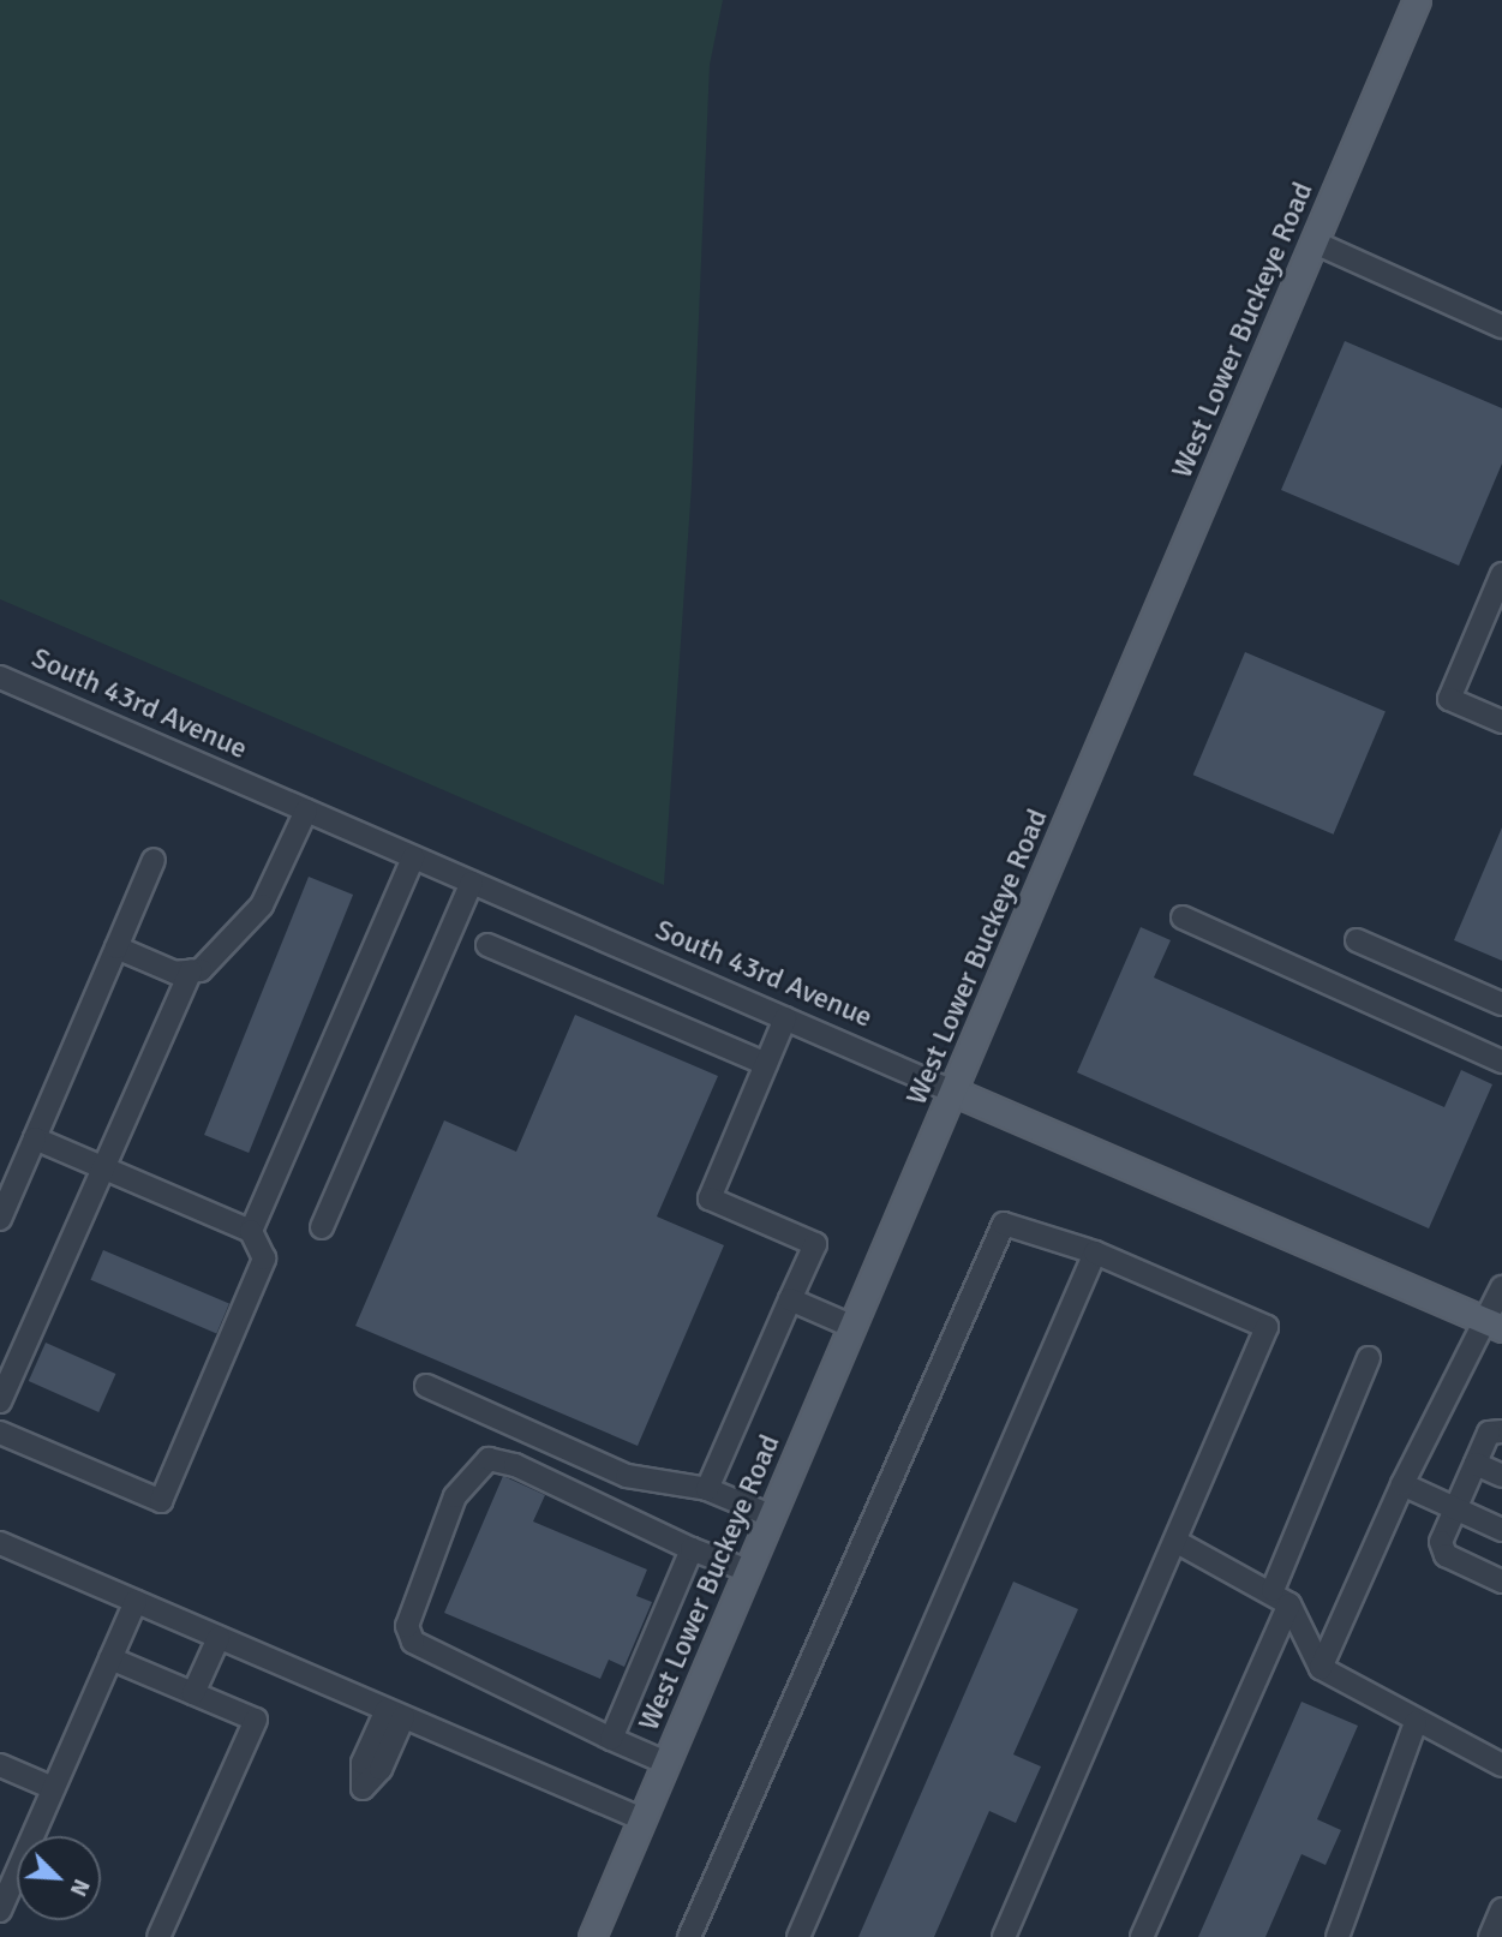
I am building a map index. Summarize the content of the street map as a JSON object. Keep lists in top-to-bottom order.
{
  "streets": {
    "main road": ["West Lower Buckeye Road", "South 43rd Avenue"]
  },
  "crossings": [
    ["West Lower Buckeye Road", "South 43rd Avenue"]
  ],
  "north": "bottom right"
}
